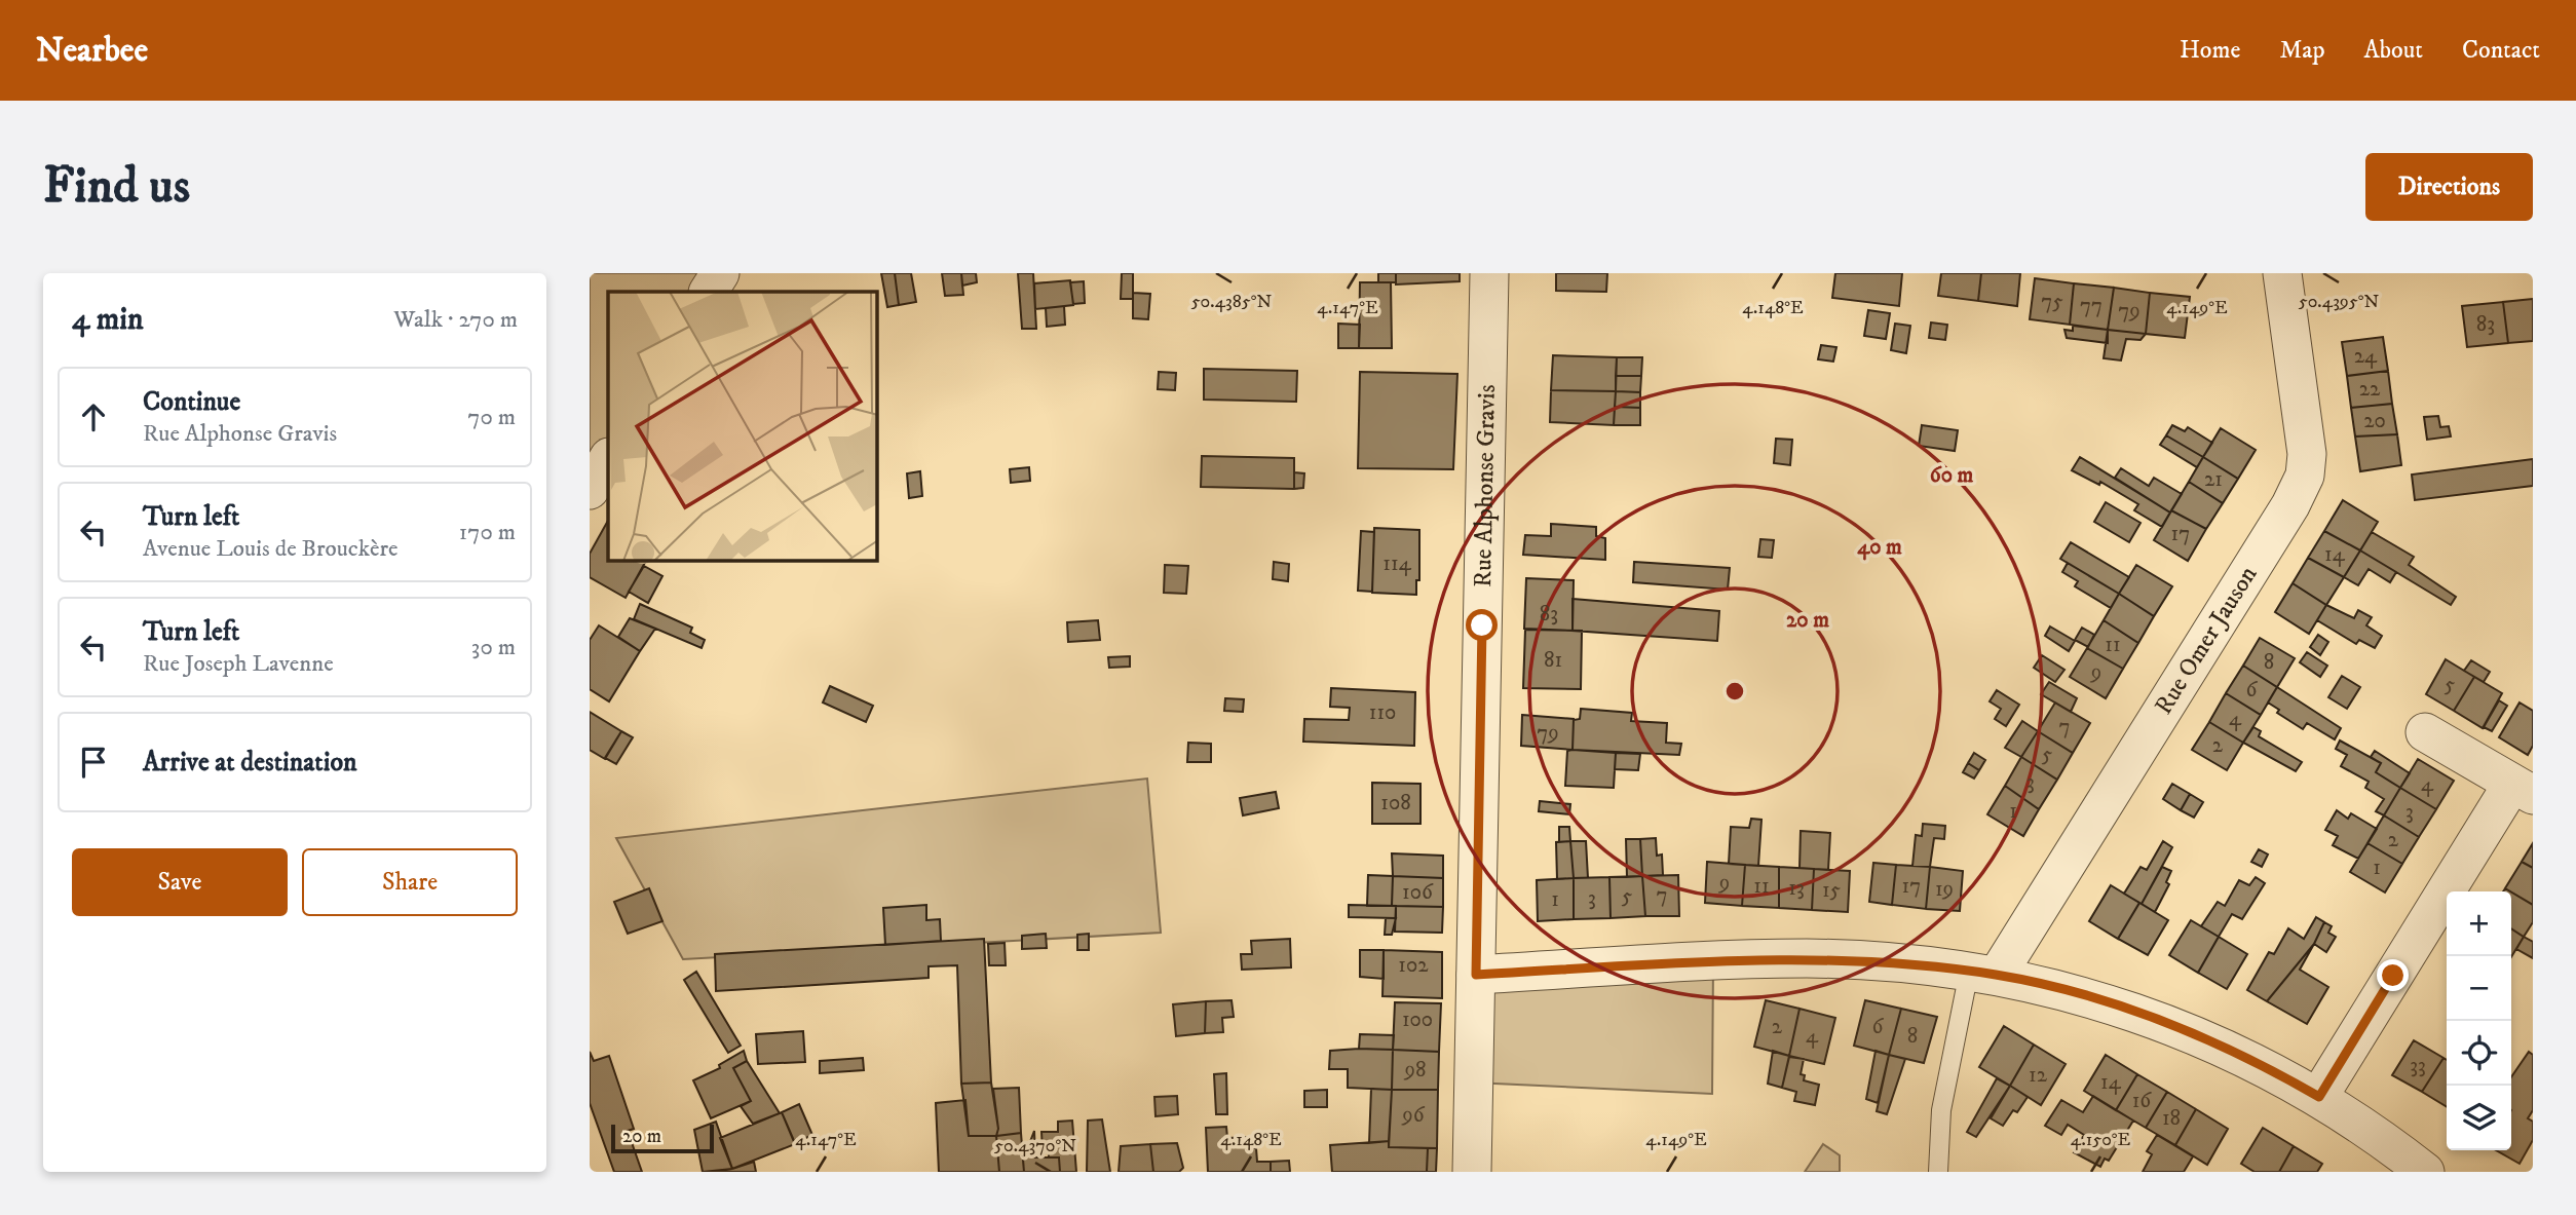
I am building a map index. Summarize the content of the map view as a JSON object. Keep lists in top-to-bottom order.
{
  "streets": {
    "street": ["Rue Alphonse Gravis", "Rue Omer Jauson"]
  },
  "house_numbers": [
    "75",
    "77",
    "79",
    "83",
    "24",
    "22",
    "20",
    "21",
    "17",
    "14",
    "114",
    "83",
    "11",
    "81",
    "8",
    "9",
    "5",
    "6",
    "110",
    "4",
    "7",
    "79",
    "2",
    "5",
    "3",
    "4",
    "108",
    "1",
    "3",
    "2",
    "1",
    "9",
    "11",
    "17",
    "13",
    "19",
    "15",
    "106",
    "7",
    "5",
    "3",
    "1",
    "102",
    "100",
    "2",
    "6",
    "4",
    "8",
    "33",
    "98",
    "12",
    "14",
    "16",
    "96",
    "18"
  ],
  "scale_bar": "20 m",
  "page": {
    "header": "Nearbee",
    "nav": [
      "Home",
      "Map",
      "About",
      "Contact"
    ],
    "buttons": [
      "Directions",
      ["Save", "Share"]
    ],
    "title": "Find us",
    "heading": ["4 min", "Walk · 270 m"],
    "list": [
      ["Continue", "Rue Alphonse Gravis", "70 m"],
      ["Turn left", "Avenue Louis de Brouckère", "170 m"],
      ["Turn left", "Rue Joseph Lavenne", "30 m"],
      "Arrive at destination"
    ],
    "map_buttons": ["+", "−"],
    "scale": "20 m"
  },
  "coordinates": [
    "50.4385°N",
    "50.4395°N",
    "4.147°E",
    "4.148°E",
    "4.149°E",
    "4.150°E",
    "50.4370°N"
  ],
  "rings": ["60 m", "40 m", "20 m"]
}
